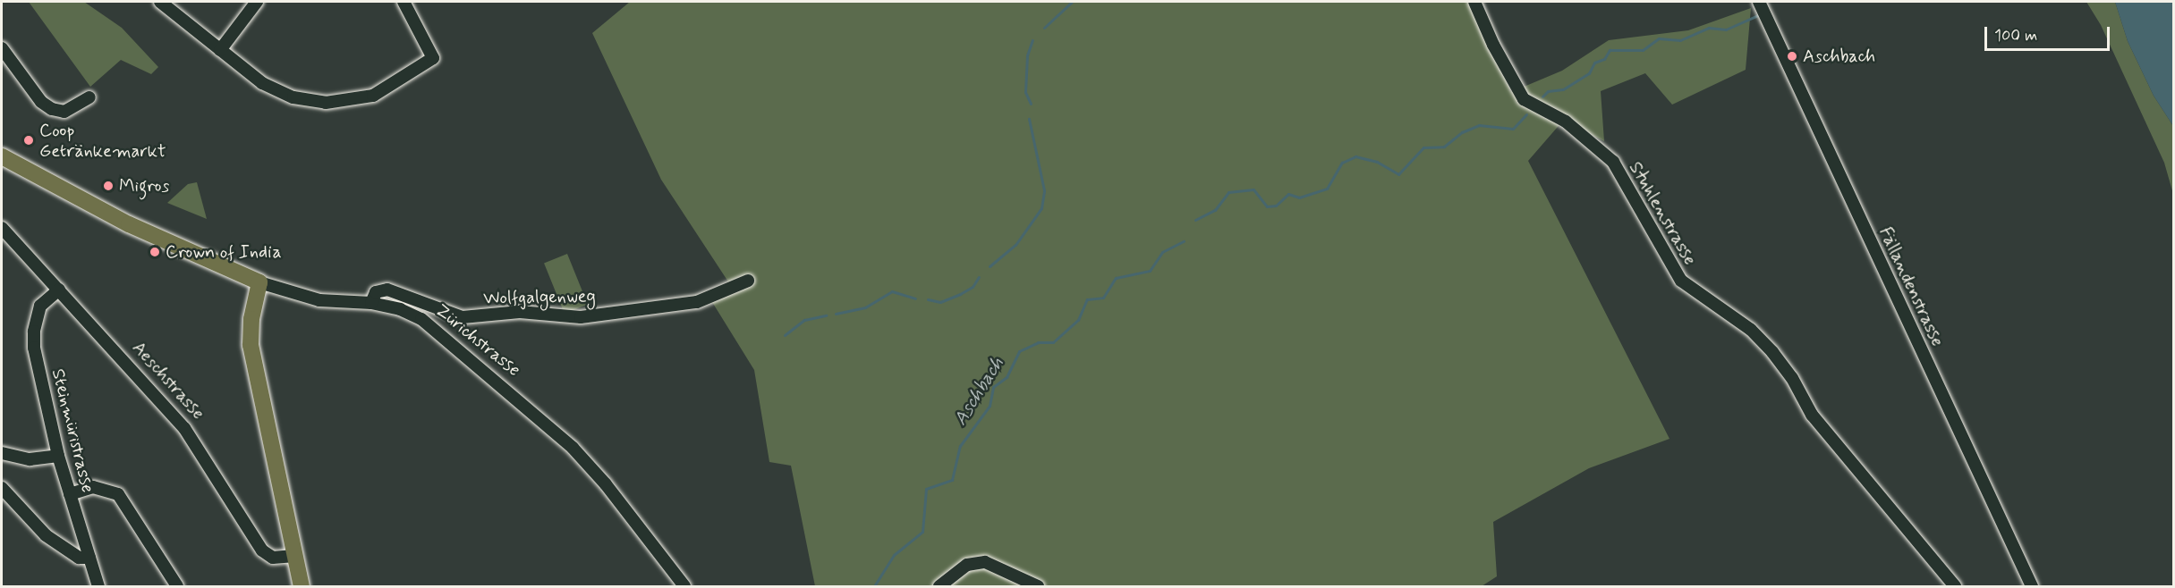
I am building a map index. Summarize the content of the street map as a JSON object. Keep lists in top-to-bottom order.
{
  "streets": {
    "main road": ["Zürichstrasse"],
    "street": [
      "Stuhlenstrasse",
      "Fällandenstrasse",
      "Wolfgalgenweg",
      "Aeschstrasse",
      "Steinmüristrasse"
    ]
  },
  "crossings": [
    ["Wolfgalgenweg", "Zürichstrasse"],
    ["Aeschstrasse", "Steinmüristrasse"]
  ],
  "water": ["Aschbach"],
  "places": [
    "Aschbach",
    "Coop Getränkemarkt",
    "Migros",
    "Crown of India"
  ],
  "scale_bar": "100 m"
}
